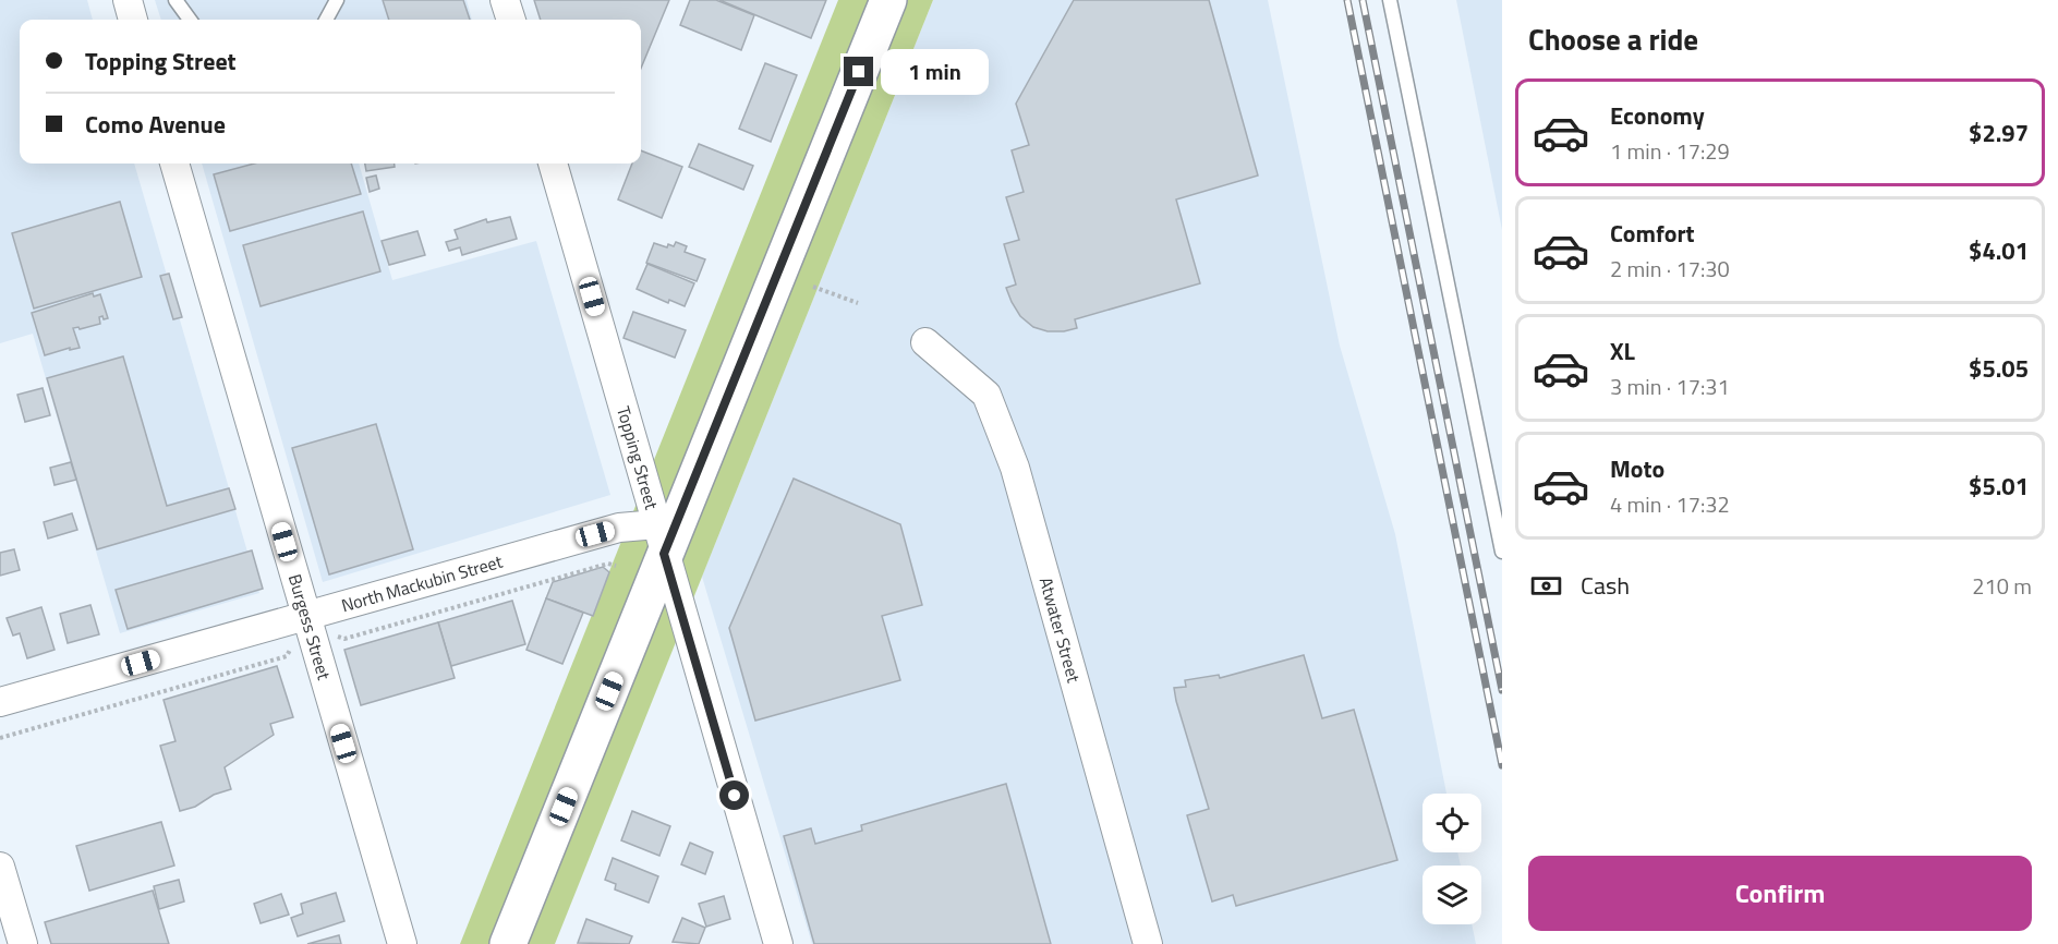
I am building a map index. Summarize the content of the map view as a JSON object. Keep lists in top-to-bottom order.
{
  "streets": {
    "street": [
      "Topping Street",
      "North Mackubin Street",
      "Burgess Street",
      "Atwater Street"
    ]
  },
  "crossings": [
    ["Topping Street", "North Mackubin Street"],
    ["North Mackubin Street", "Burgess Street"]
  ],
  "page": {
    "heading": "Choose a ride",
    "banner": ["Topping Street", "Como Avenue"],
    "bubble": "1 min",
    "list": [
      {
        "name": "Economy",
        "note": "1 min · 17:29",
        "value": "$2.97"
      },
      {
        "name": "Comfort",
        "note": "2 min · 17:30",
        "value": "$4.01"
      },
      {
        "name": "XL",
        "note": "3 min · 17:31",
        "value": "$5.05"
      },
      {
        "name": "Moto",
        "note": "4 min · 17:32",
        "value": "$5.01"
      }
    ],
    "pay": ["Cash", "210 m"],
    "buttons": "Confirm"
  }
}
